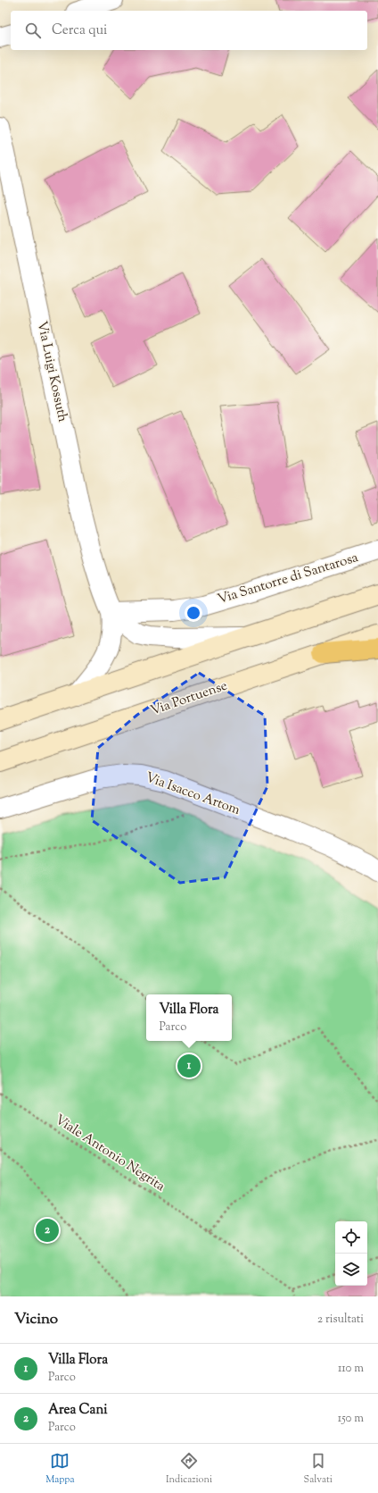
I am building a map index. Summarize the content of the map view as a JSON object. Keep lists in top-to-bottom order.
{
  "streets": {
    "main road": ["Via Portuense"],
    "street": ["Via Luigi Kossuth", "Via Santorre di Santarosa", "Via Isacco Artom"],
    "path": ["Viale Antonio Negrita"]
  },
  "crossings": [
    ["Via Luigi Kossuth", "Via Santorre di Santarosa"]
  ],
  "page": {
    "search": "Cerca qui",
    "popup": ["Villa Flora", "Parco"],
    "pins": ["1", "2"],
    "heading": ["Vicino", "2 risultati"],
    "list": [
      {
        "mark": "1",
        "name": "Villa Flora",
        "note": "Parco",
        "value": "110 m"
      },
      {
        "mark": "2",
        "name": "Area Cani",
        "note": "Parco",
        "value": "150 m"
      }
    ],
    "nav": ["Mappa", "Indicazioni", "Salvati"]
  }
}
